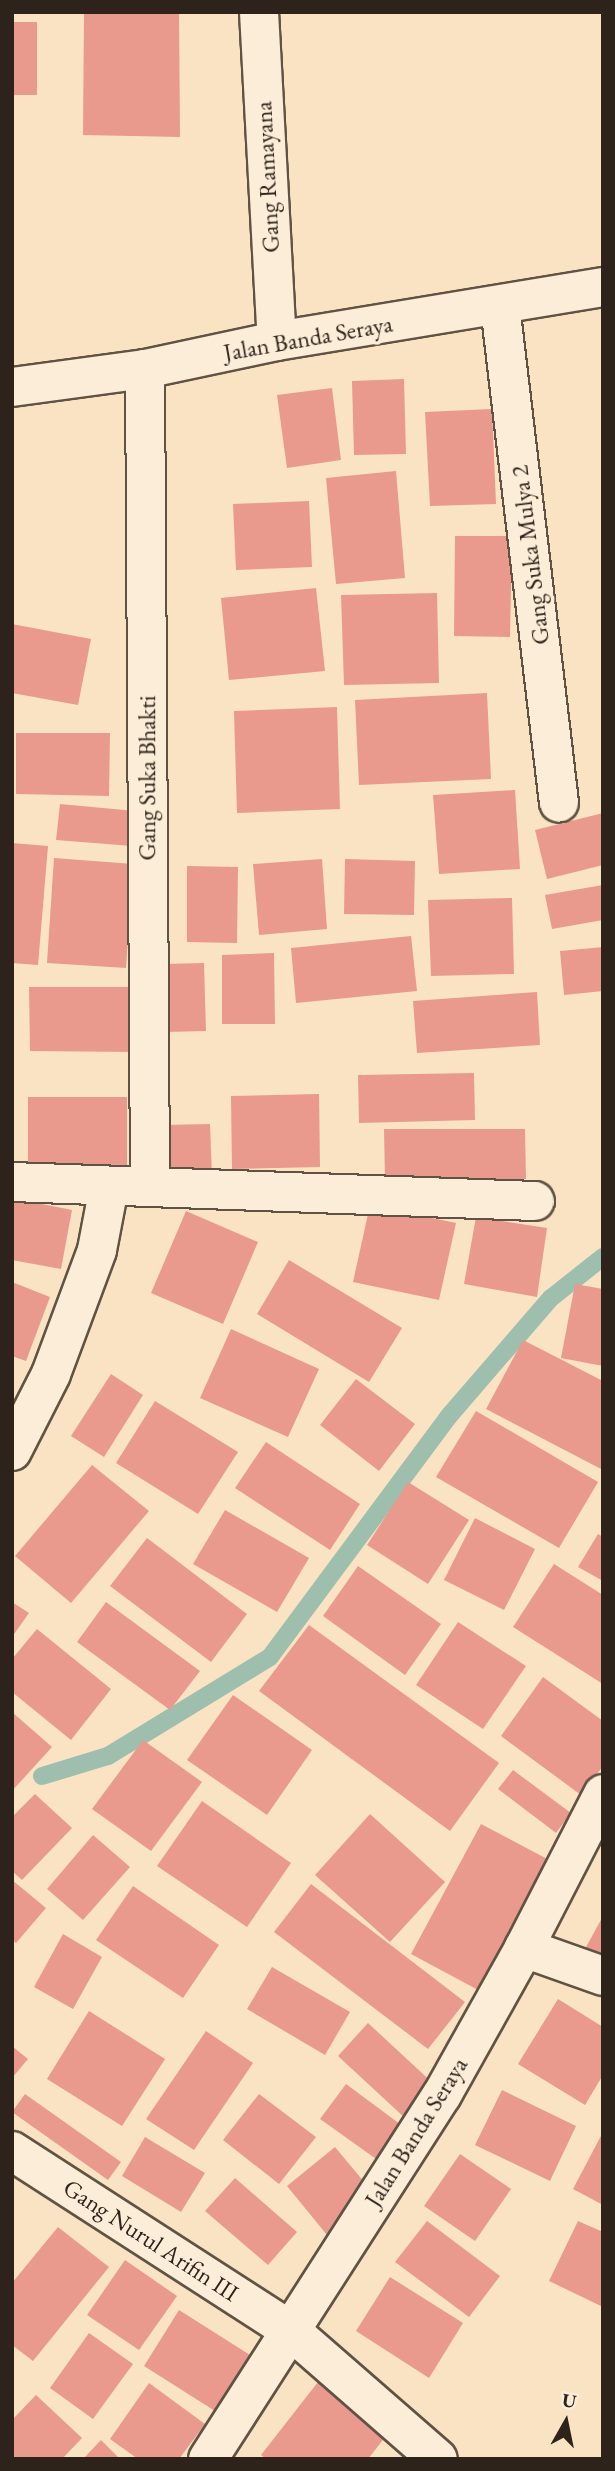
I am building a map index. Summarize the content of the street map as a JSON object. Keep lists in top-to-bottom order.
{
  "streets": {
    "street": [
      "Gang Ramayana",
      "Jalan Banda Seraya",
      "Gang Suka Mulya 2",
      "Gang Suka Bhakti",
      "Gang Nurul Arifin III"
    ]
  },
  "crossings": [
    ["Gang Ramayana", "Jalan Banda Seraya"],
    ["Jalan Banda Seraya", "Gang Suka Mulya 2"],
    ["Jalan Banda Seraya", "Gang Suka Bhakti"],
    ["Jalan Banda Seraya", "Gang Nurul Arifin III"]
  ],
  "north": "top"
}
